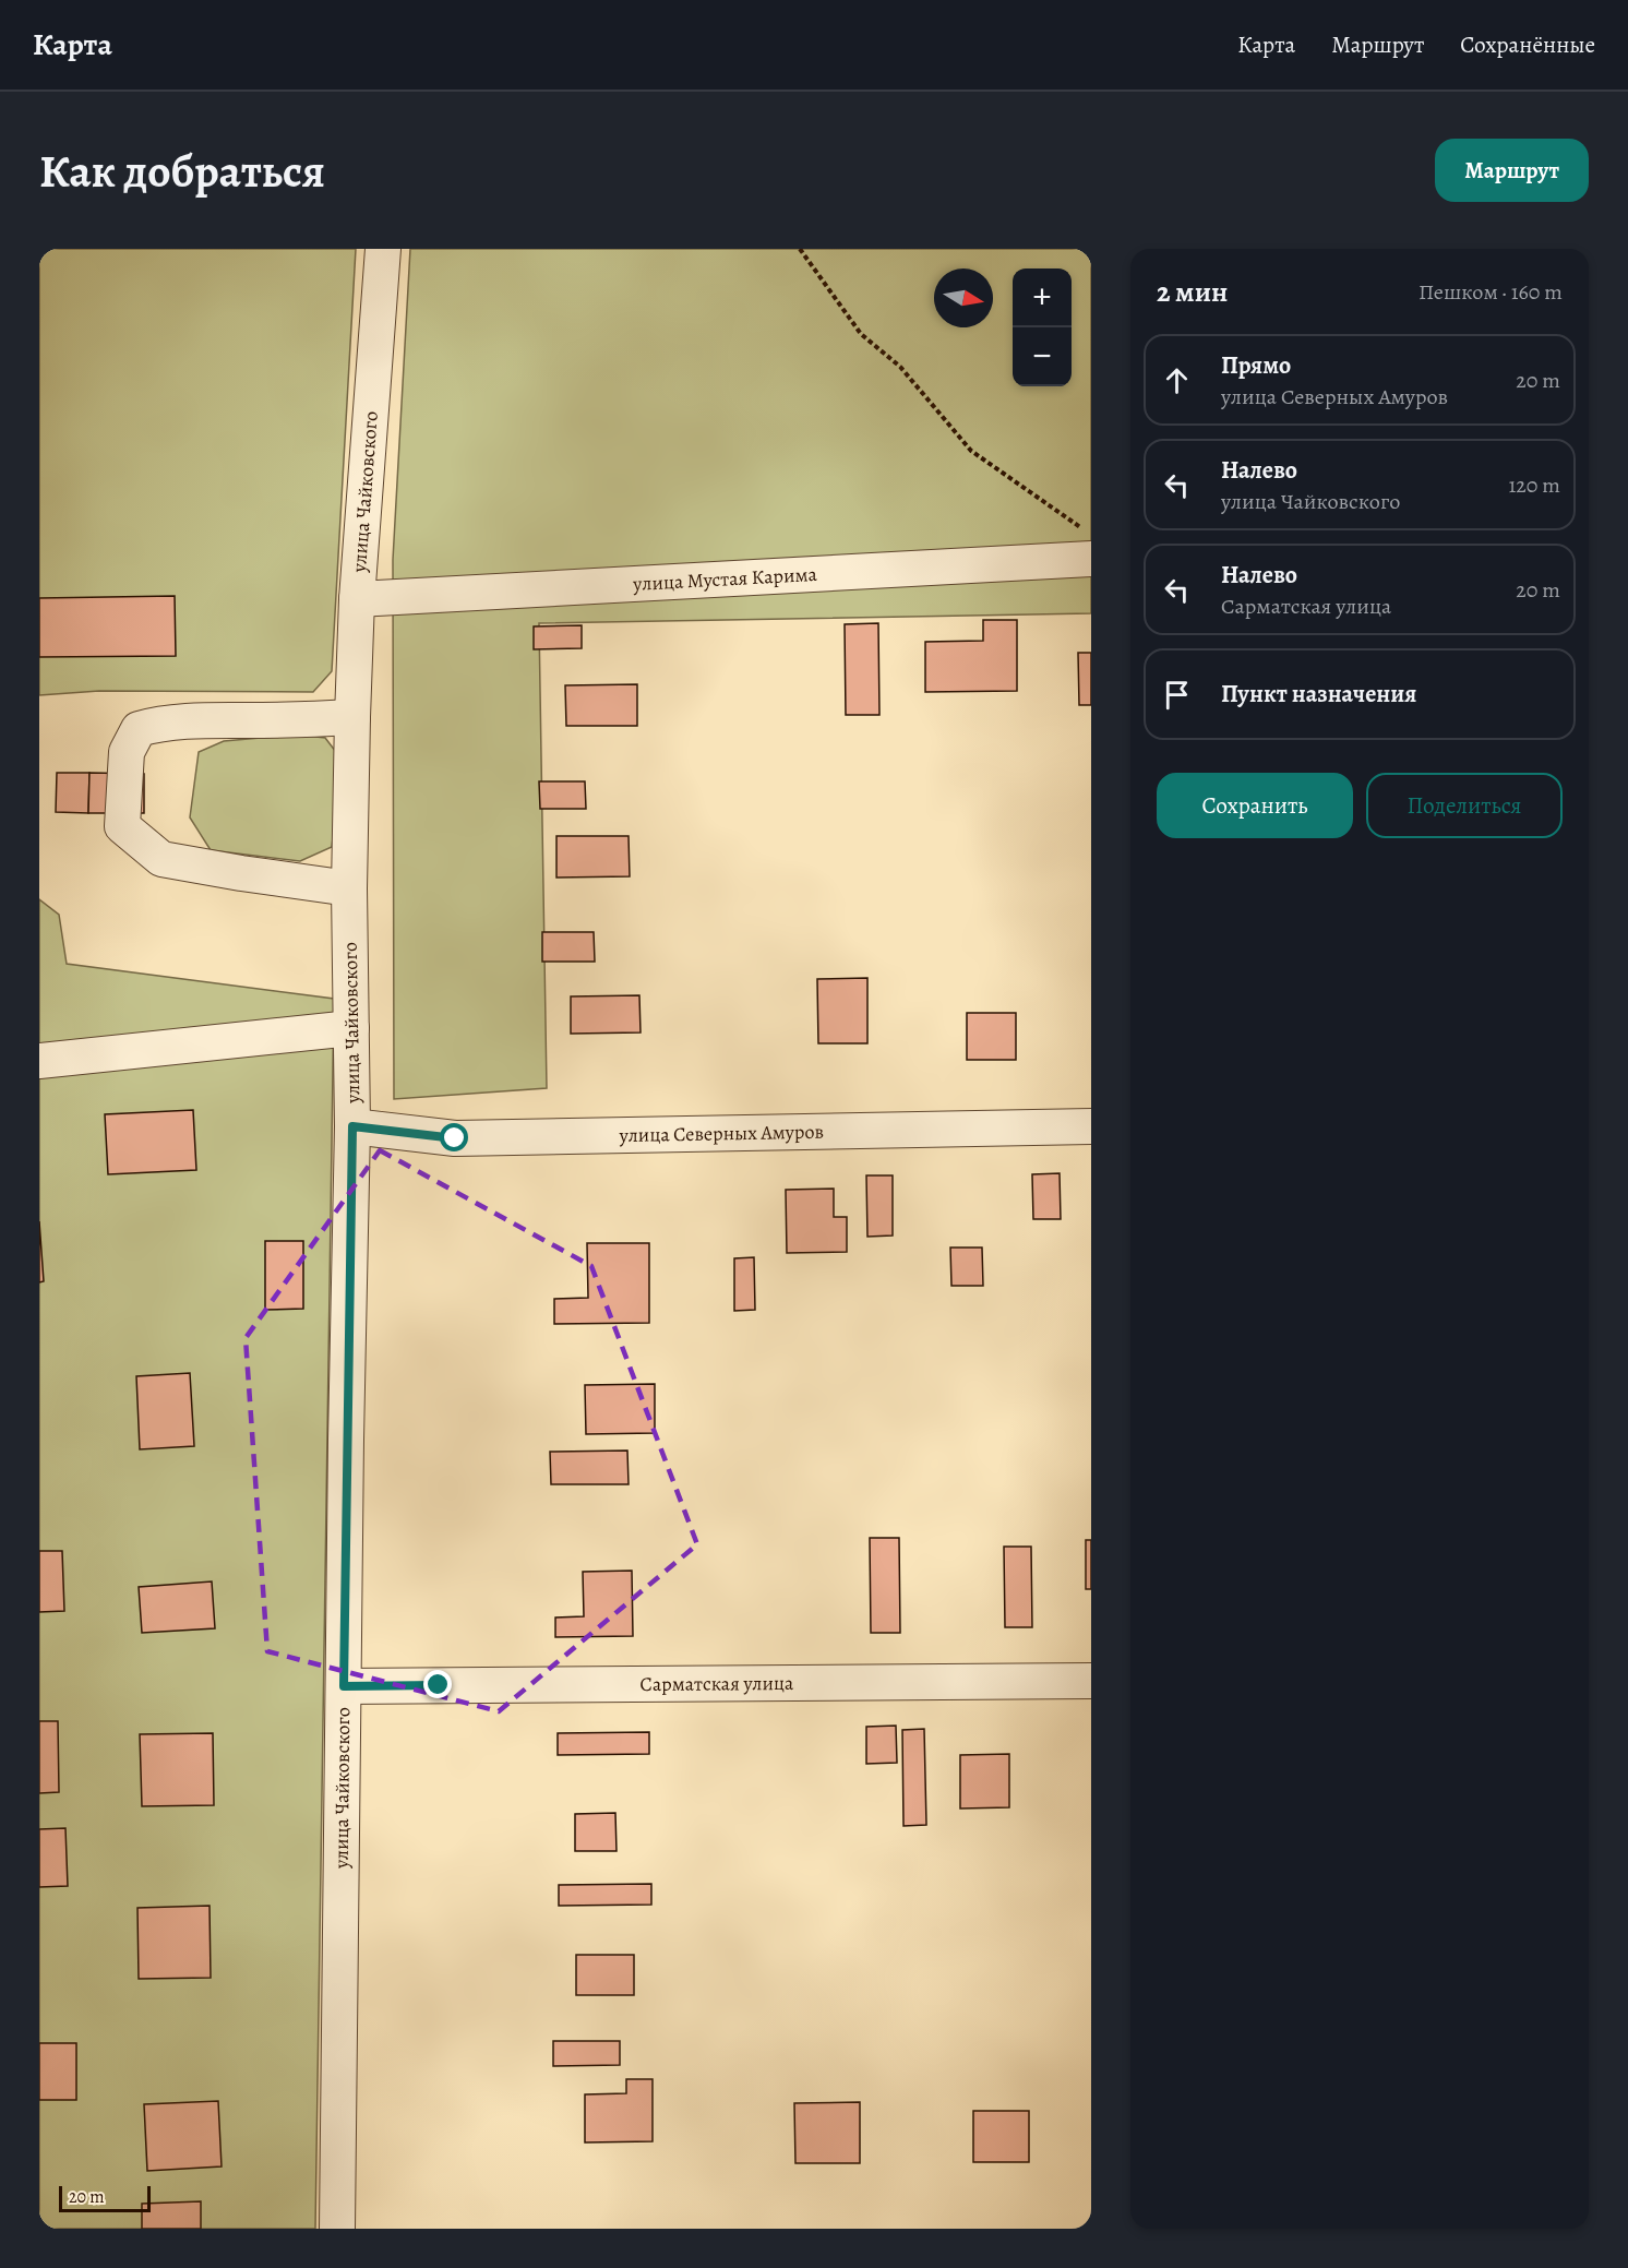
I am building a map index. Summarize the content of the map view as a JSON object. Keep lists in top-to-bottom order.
{
  "streets": {
    "street": [
      "улица Чайковского",
      "улица Мустая Карима",
      "улица Северных Амуров",
      "Сарматская улица"
    ]
  },
  "crossings": [
    ["улица Чайковского", "улица Мустая Карима"],
    ["улица Чайковского", "улица Северных Амуров"],
    ["улица Чайковского", "Сарматская улица"]
  ],
  "scale_bar": "20 m",
  "north": "right",
  "page": {
    "header": "Карта",
    "nav": ["Карта", "Маршрут", "Сохранённые"],
    "buttons": [
      "Маршрут",
      ["Сохранить", "Поделиться"]
    ],
    "title": "Как добраться",
    "heading": ["2 мин", "Пешком · 160 m"],
    "map_buttons": ["+", "−"],
    "list": [
      ["Прямо", "улица Северных Амуров", "20 m"],
      ["Налево", "улица Чайковского", "120 m"],
      ["Налево", "Сарматская улица", "20 m"],
      "Пункт назначения"
    ],
    "scale": "20 m"
  }
}
